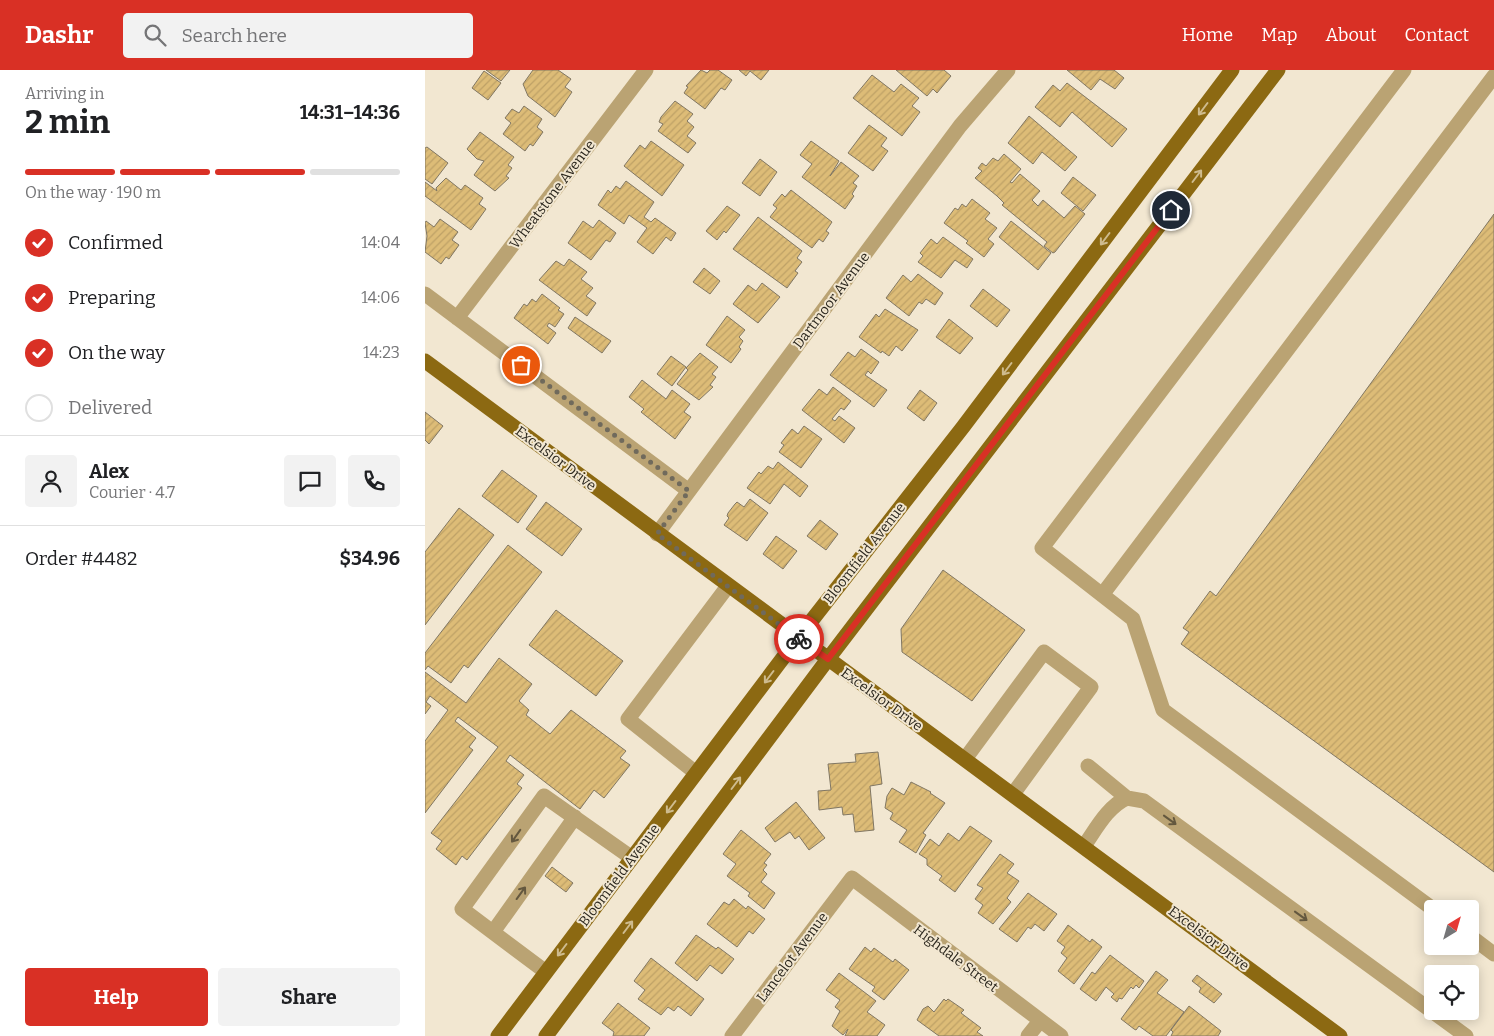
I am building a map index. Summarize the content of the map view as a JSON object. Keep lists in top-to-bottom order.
{
  "streets": {
    "main road": ["Excelsior Drive", "Bloomfield Avenue"],
    "street": [
      "Wheatstone Avenue",
      "Dartmoor Avenue",
      "Lancelot Avenue",
      "Highdale Street"
    ]
  },
  "crossings": [
    ["Dartmoor Avenue", "Excelsior Drive"],
    ["Excelsior Drive", "Bloomfield Avenue"],
    ["Lancelot Avenue", "Highdale Street"]
  ],
  "north": "top right",
  "page": {
    "header": "Dashr",
    "search": "Search here",
    "nav": [
      "Home",
      "Map",
      "About",
      "Contact"
    ],
    "heading": ["2 min", "Arriving in", "14:31–14:36"],
    "panel": [
      "Alex",
      "Courier · 4.7",
      "Order #4482",
      "$34.96"
    ],
    "bar": "On the way · 190 m",
    "list": [
      ["Confirmed", "14:04"],
      ["Preparing", "14:06"],
      ["On the way", "14:23"],
      "Delivered"
    ],
    "buttons": ["Help", "Share"]
  }
}
